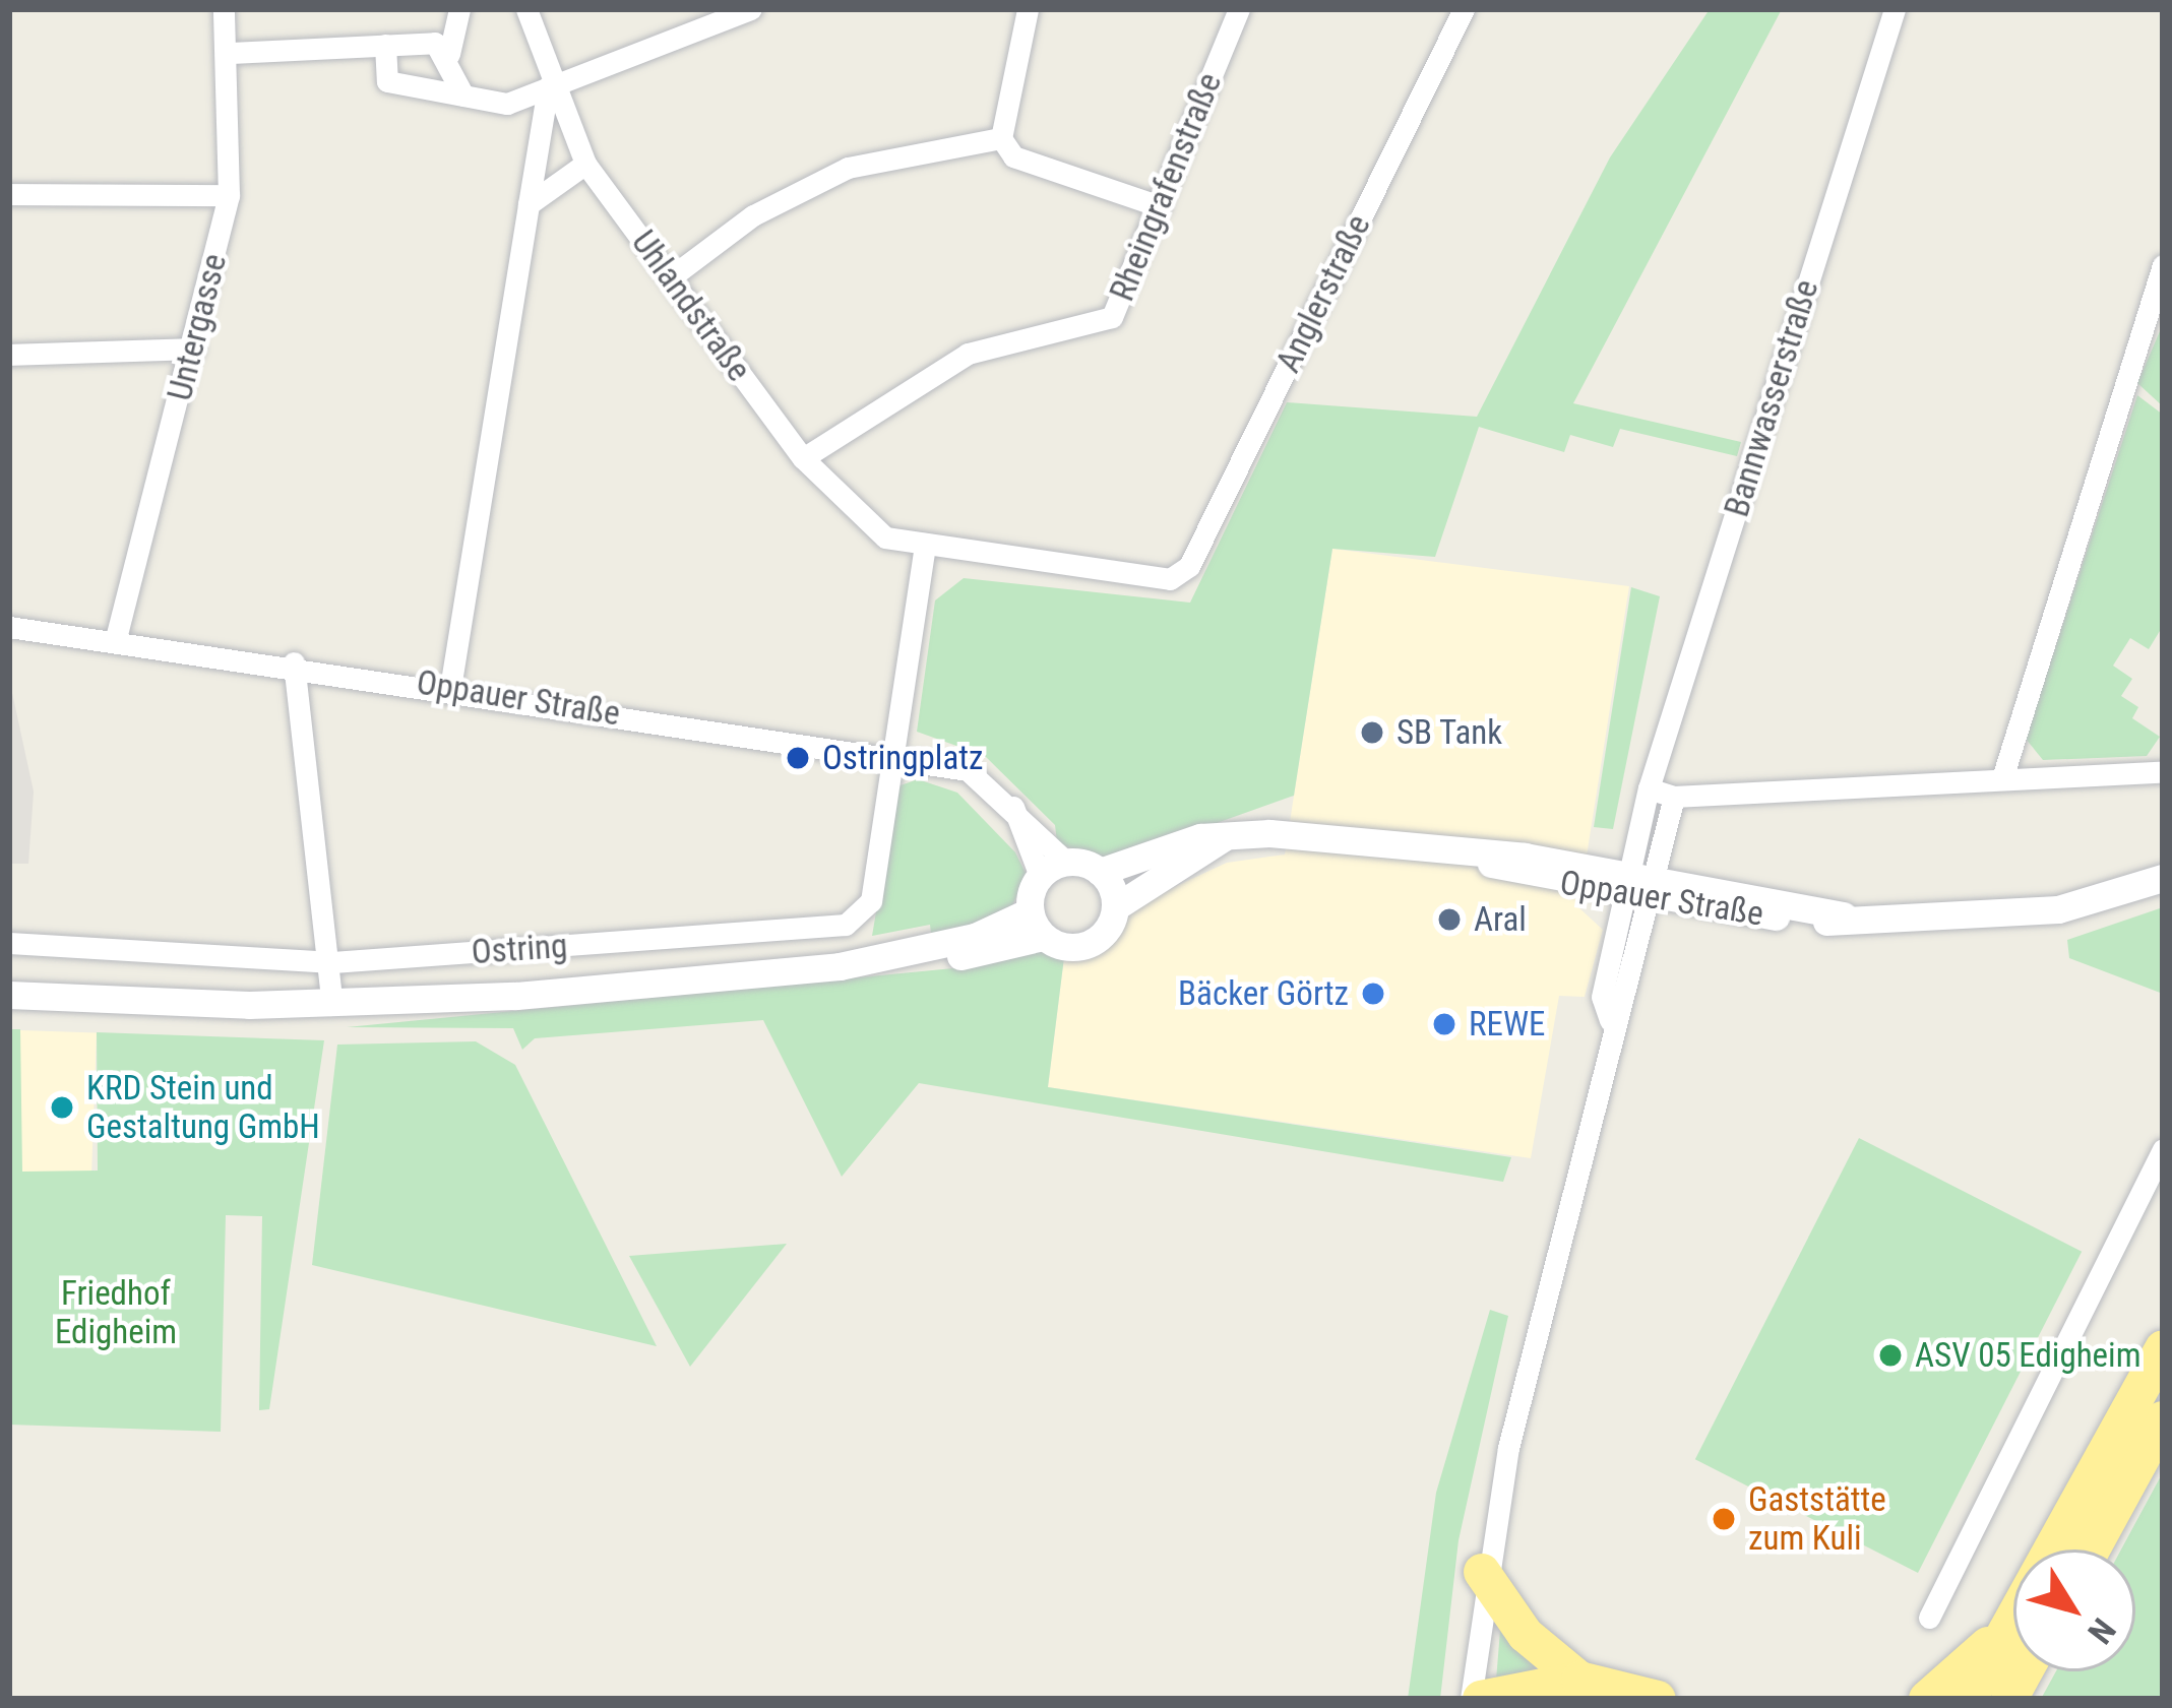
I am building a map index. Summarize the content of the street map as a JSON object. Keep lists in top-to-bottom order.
{
  "streets": {
    "street": [
      "Rheingrafenstraße",
      "Anglerstraße",
      "Uhlandstraße",
      "Untergasse",
      "Bannwasserstraße",
      "Oppauer Straße",
      "Ostring"
    ]
  },
  "crossings": [
    ["Rheingrafenstraße", "Uhlandstraße"],
    ["Anglerstraße", "Uhlandstraße"],
    ["Untergasse", "Oppauer Straße"],
    ["Bannwasserstraße", "Oppauer Straße"],
    ["Oppauer Straße", "Ostring"]
  ],
  "parks": ["Friedhof Edigheim"],
  "places": [
    "SB Tank",
    "Ostringplatz",
    "Aral",
    "Bäcker Görtz",
    "REWE",
    "KRD Stein und Gestaltung GmbH",
    "ASV 05 Edigheim",
    "Gaststätte zum Kuli"
  ],
  "north": "bottom right"
}
